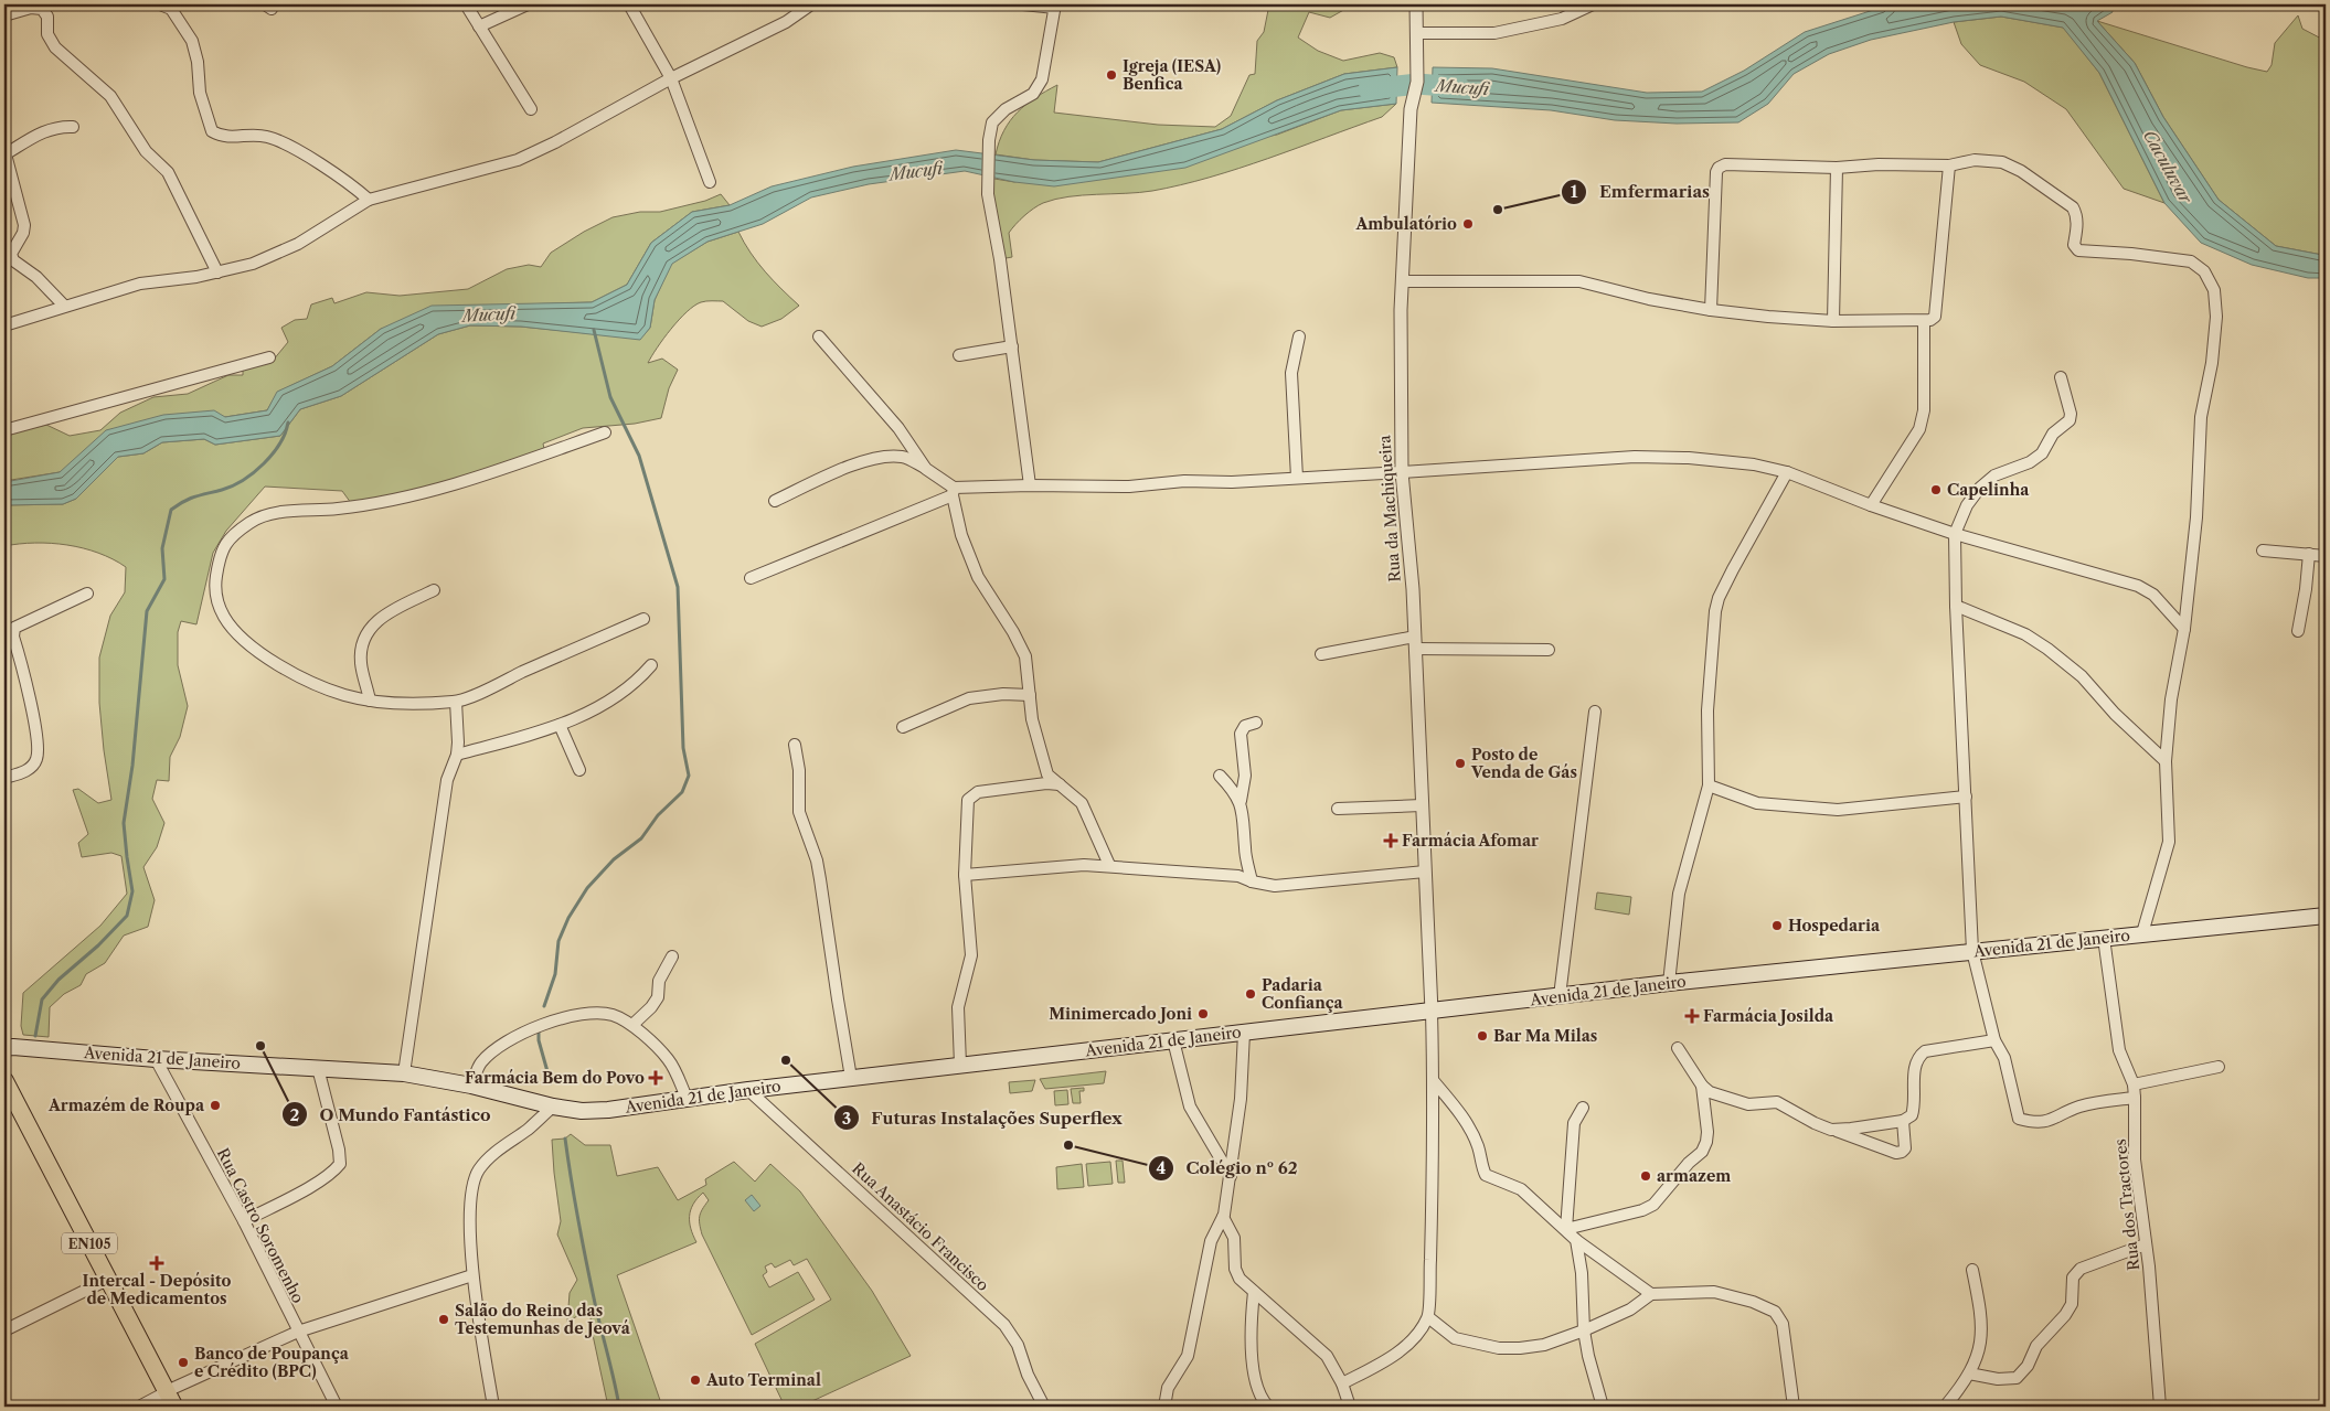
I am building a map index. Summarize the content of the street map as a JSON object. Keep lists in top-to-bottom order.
{
  "streets": {
    "main road": ["Avenida 21 de Janeiro", "EN105"],
    "street": [
      "Rua da Machiqueira",
      "Rua dos Tractores",
      "Rua Castro Soromenho",
      "Rua Anastácio Francisco"
    ]
  },
  "crossings": [
    ["Rua da Machiqueira", "Avenida 21 de Janeiro"],
    ["Avenida 21 de Janeiro", "Rua dos Tractores"],
    ["Avenida 21 de Janeiro", "Rua Castro Soromenho"],
    ["Avenida 21 de Janeiro", "Rua Anastácio Francisco"]
  ],
  "water": ["Mucufi", "Caculuvar"],
  "places": {
    "other": [
      "Igreja (IESA) Benfica",
      "Emfermarias",
      "Ambulatório",
      "Capelinha",
      "Posto de Venda de Gás",
      "Hospedaria",
      "Padaria Confiança",
      "Minimercado Joni",
      "Bar Ma Milas",
      "O Mundo Fantástico",
      "Futuras Instalações Superflex",
      "Armazém de Roupa",
      "Colégio nº 62",
      "armazem",
      "Salão do Reino das Testemunhas de Jeová",
      "Banco de Poupança e Crédito (BPC)",
      "Auto Terminal"
    ],
    "health": [
      "Farmácia Afomar",
      "Farmácia Josilda",
      "Farmácia Bem do Povo",
      "Intercal - Depósito de Medicamentos"
    ]
  }
}
